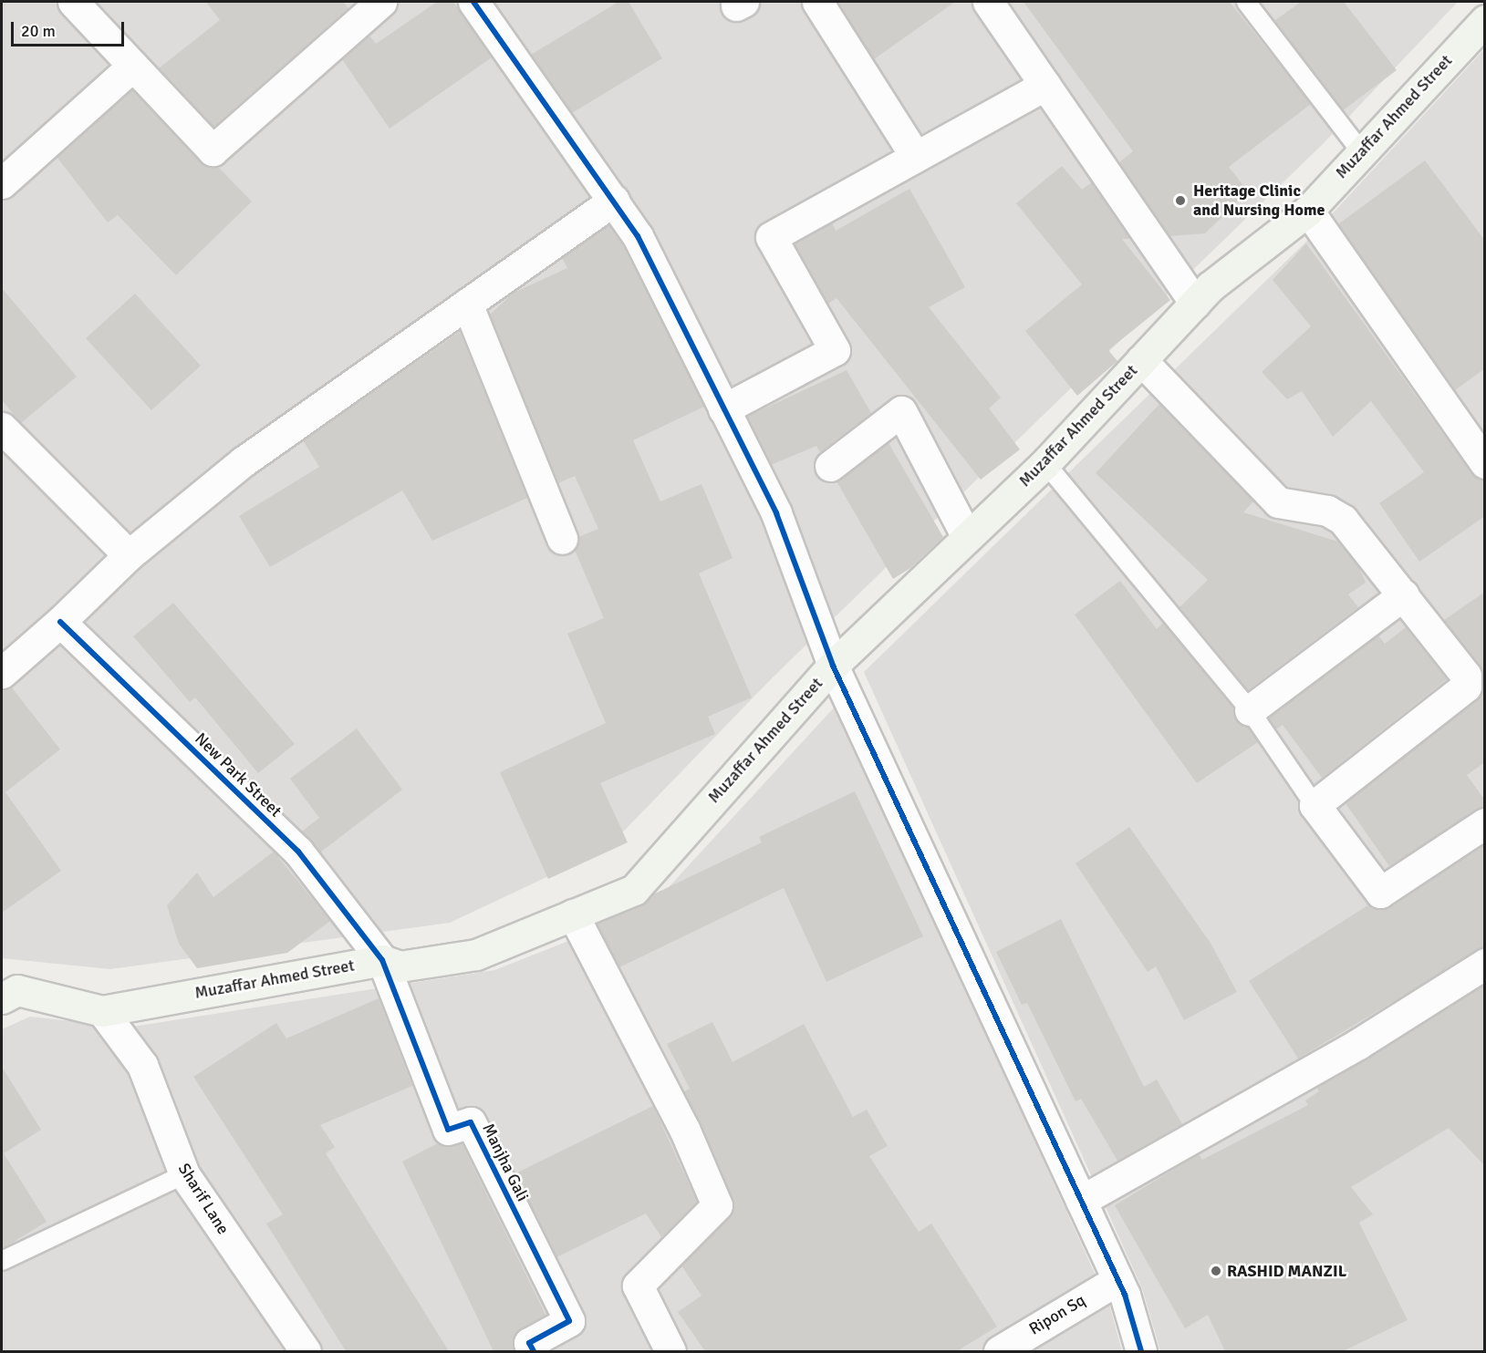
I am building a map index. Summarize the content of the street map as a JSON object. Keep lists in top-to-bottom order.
{
  "streets": {
    "main road": ["Muzaffar Ahmed Street"],
    "street": [
      "New Park Street",
      "Manjha Gali",
      "Sharif Lane",
      "Ripon Sq"
    ]
  },
  "crossings": [
    ["Muzaffar Ahmed Street", "New Park Street"],
    ["Muzaffar Ahmed Street", "Manjha Gali"],
    ["Muzaffar Ahmed Street", "Sharif Lane"],
    ["New Park Street", "Manjha Gali"]
  ],
  "places": ["Heritage Clinic and Nursing Home", "RASHID MANZIL"],
  "scale_bar": "20 m"
}
